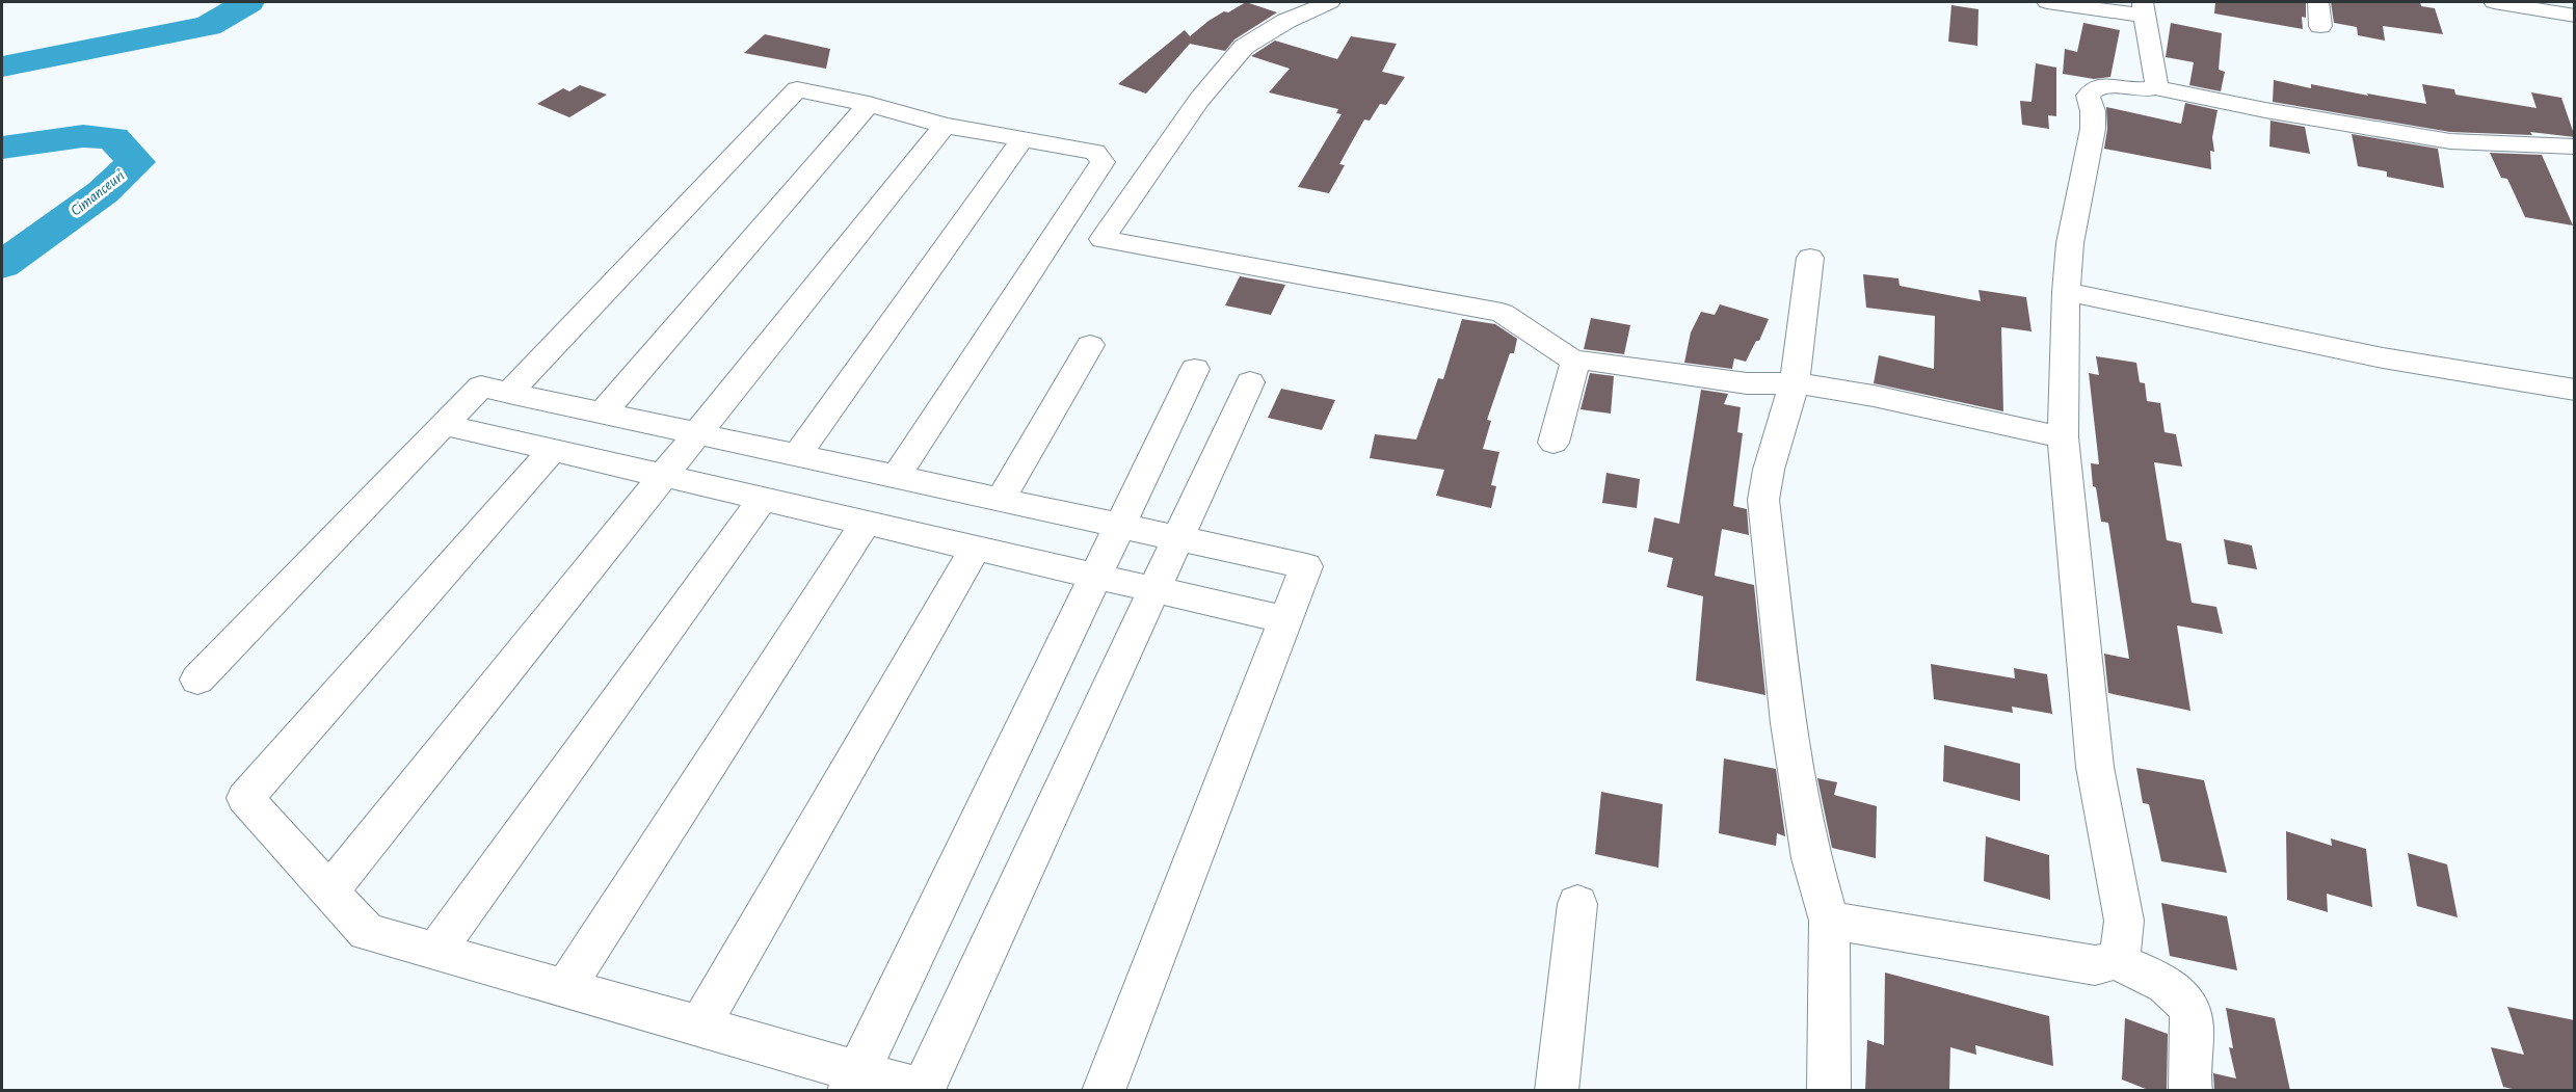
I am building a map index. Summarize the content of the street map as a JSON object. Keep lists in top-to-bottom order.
{
  "water": ["Cimanceuri"]
}
